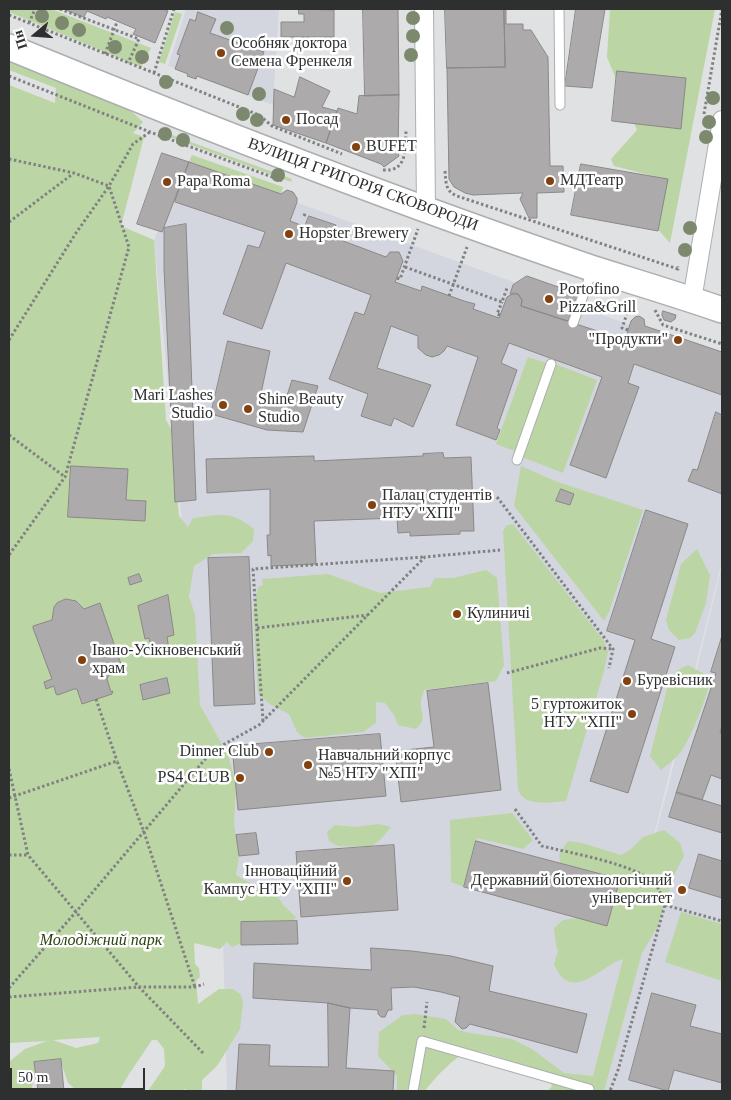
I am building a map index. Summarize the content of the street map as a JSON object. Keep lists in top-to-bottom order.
{
  "streets": {
    "main road": ["ВУЛИЦЯ ГРИГОРІЯ СКОВОРОДИ"]
  },
  "parks": ["Молодіжний парк"],
  "places": [
    "Особняк доктора Семена Френкеля",
    "Посад",
    "BUFET",
    "МДТеатр",
    "Papa Roma",
    "Hopster Brewery",
    "Portofino Pizza&Grill",
    "\"Продукти\"",
    "Mari Lashes Studio",
    "Shine Beauty Studio",
    "Палац студентів НТУ \"ХПІ\"",
    "Кулиничі",
    "Івано-Усікновенський храм",
    "Буревісник",
    "5 гуртожиток НТУ \"ХПІ\"",
    "Dinner Club",
    "Навчальний корпус №5 НТУ \"ХПІ\"",
    "PS4 CLUB",
    "Інноваційний Кампус НТУ \"ХПІ\"",
    "Державний біотехнологічний університет"
  ],
  "scale_bar": "50 m",
  "north": "left"
}
